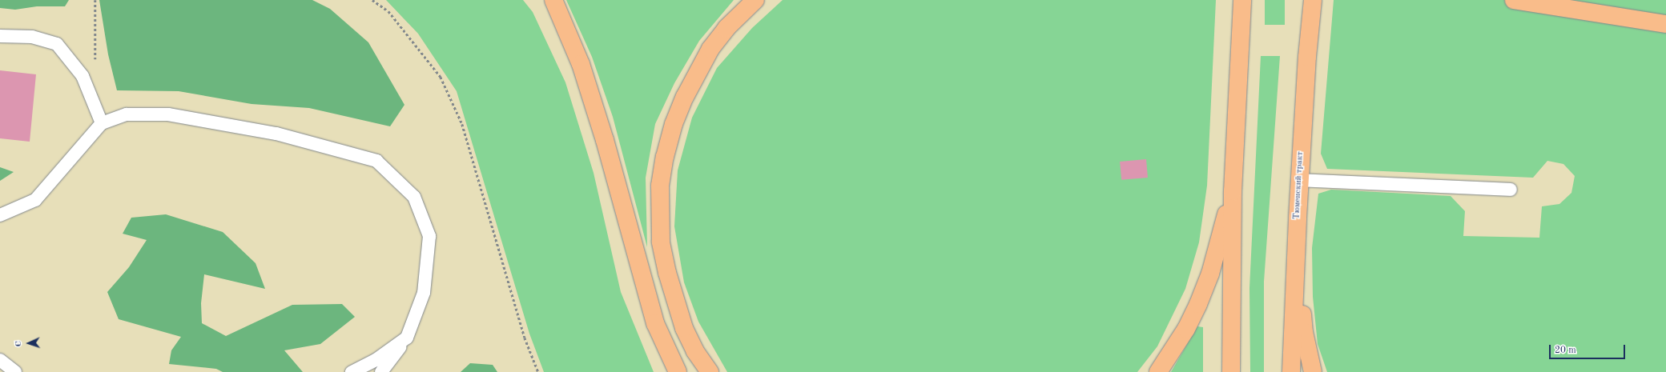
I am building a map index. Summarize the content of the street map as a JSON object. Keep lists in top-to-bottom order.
{
  "streets": {
    "main road": ["Тюменский тракт"]
  },
  "scale_bar": "20 m",
  "north": "left"
}
